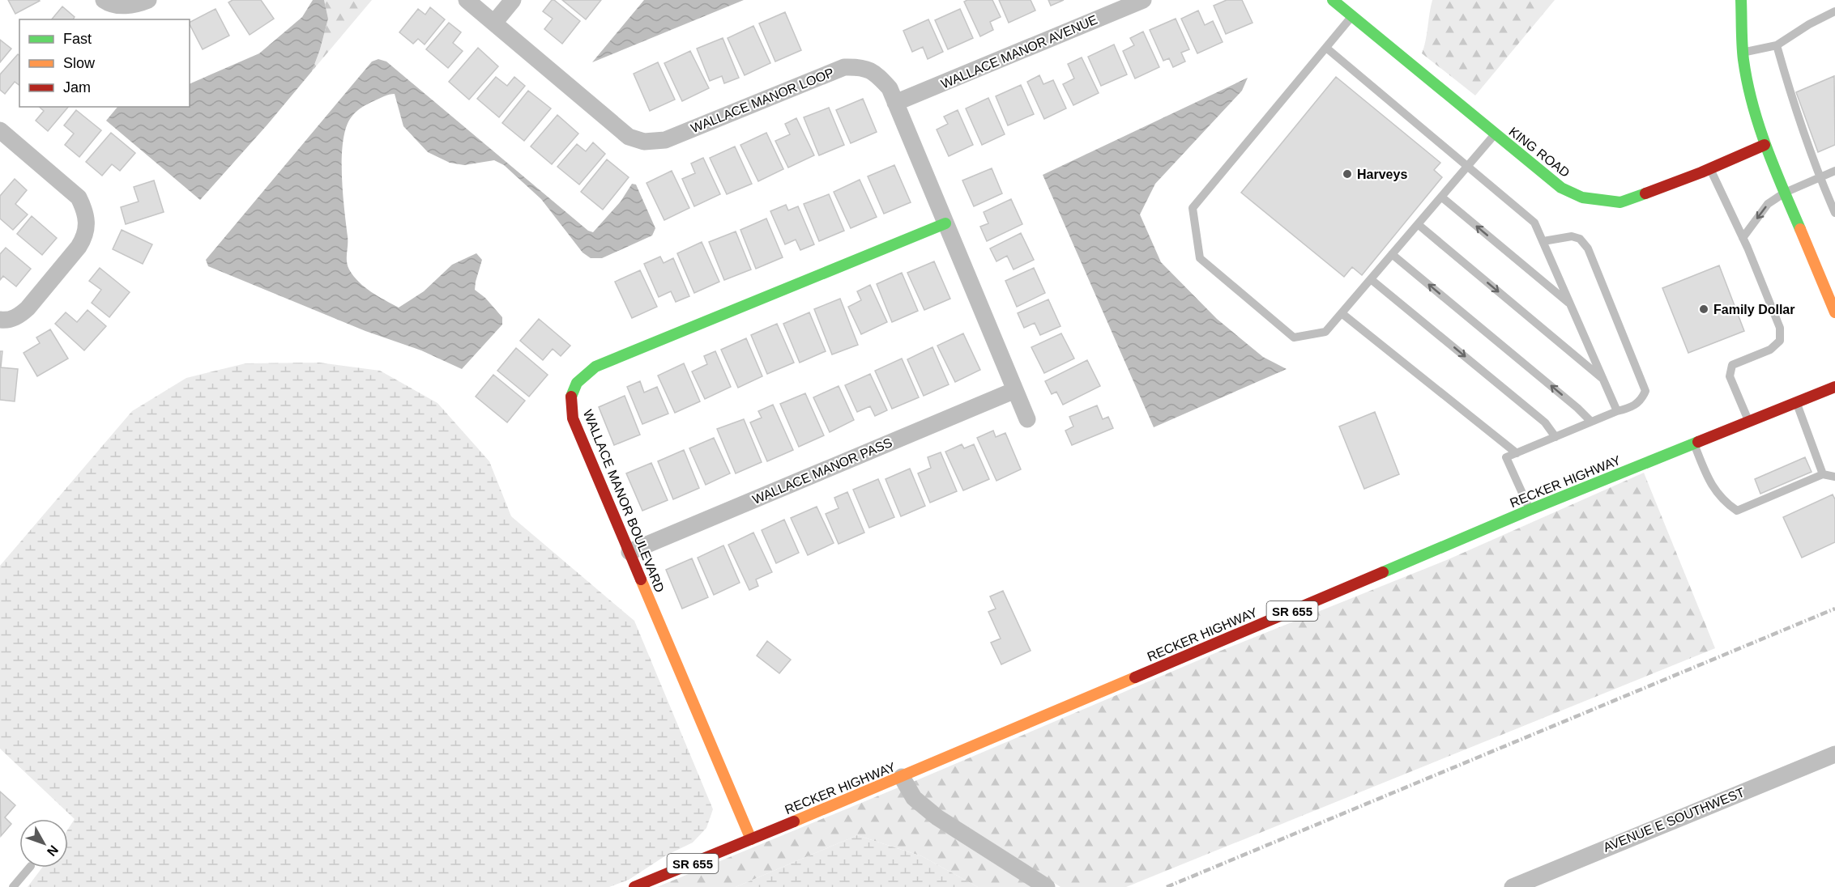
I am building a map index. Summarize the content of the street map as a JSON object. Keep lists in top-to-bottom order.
{
  "streets": {
    "street": [
      "WALLACE MANOR AVENUE",
      "WALLACE MANOR LOOP",
      "KING ROAD",
      "WALLACE MANOR PASS",
      "RECKER HIGHWAY",
      "WALLACE MANOR BOULEVARD",
      "SR 655",
      "AVENUE E SOUTHWEST"
    ]
  },
  "crossings": [
    ["WALLACE MANOR AVENUE", "WALLACE MANOR LOOP"],
    ["WALLACE MANOR LOOP", "WALLACE MANOR PASS"],
    ["WALLACE MANOR LOOP", "WALLACE MANOR BOULEVARD"],
    ["WALLACE MANOR PASS", "WALLACE MANOR BOULEVARD"],
    ["RECKER HIGHWAY", "WALLACE MANOR BOULEVARD"]
  ],
  "places": ["Harveys", "Family Dollar"],
  "legend": ["Fast", "Slow", "Jam"],
  "north": "bottom right"
}
